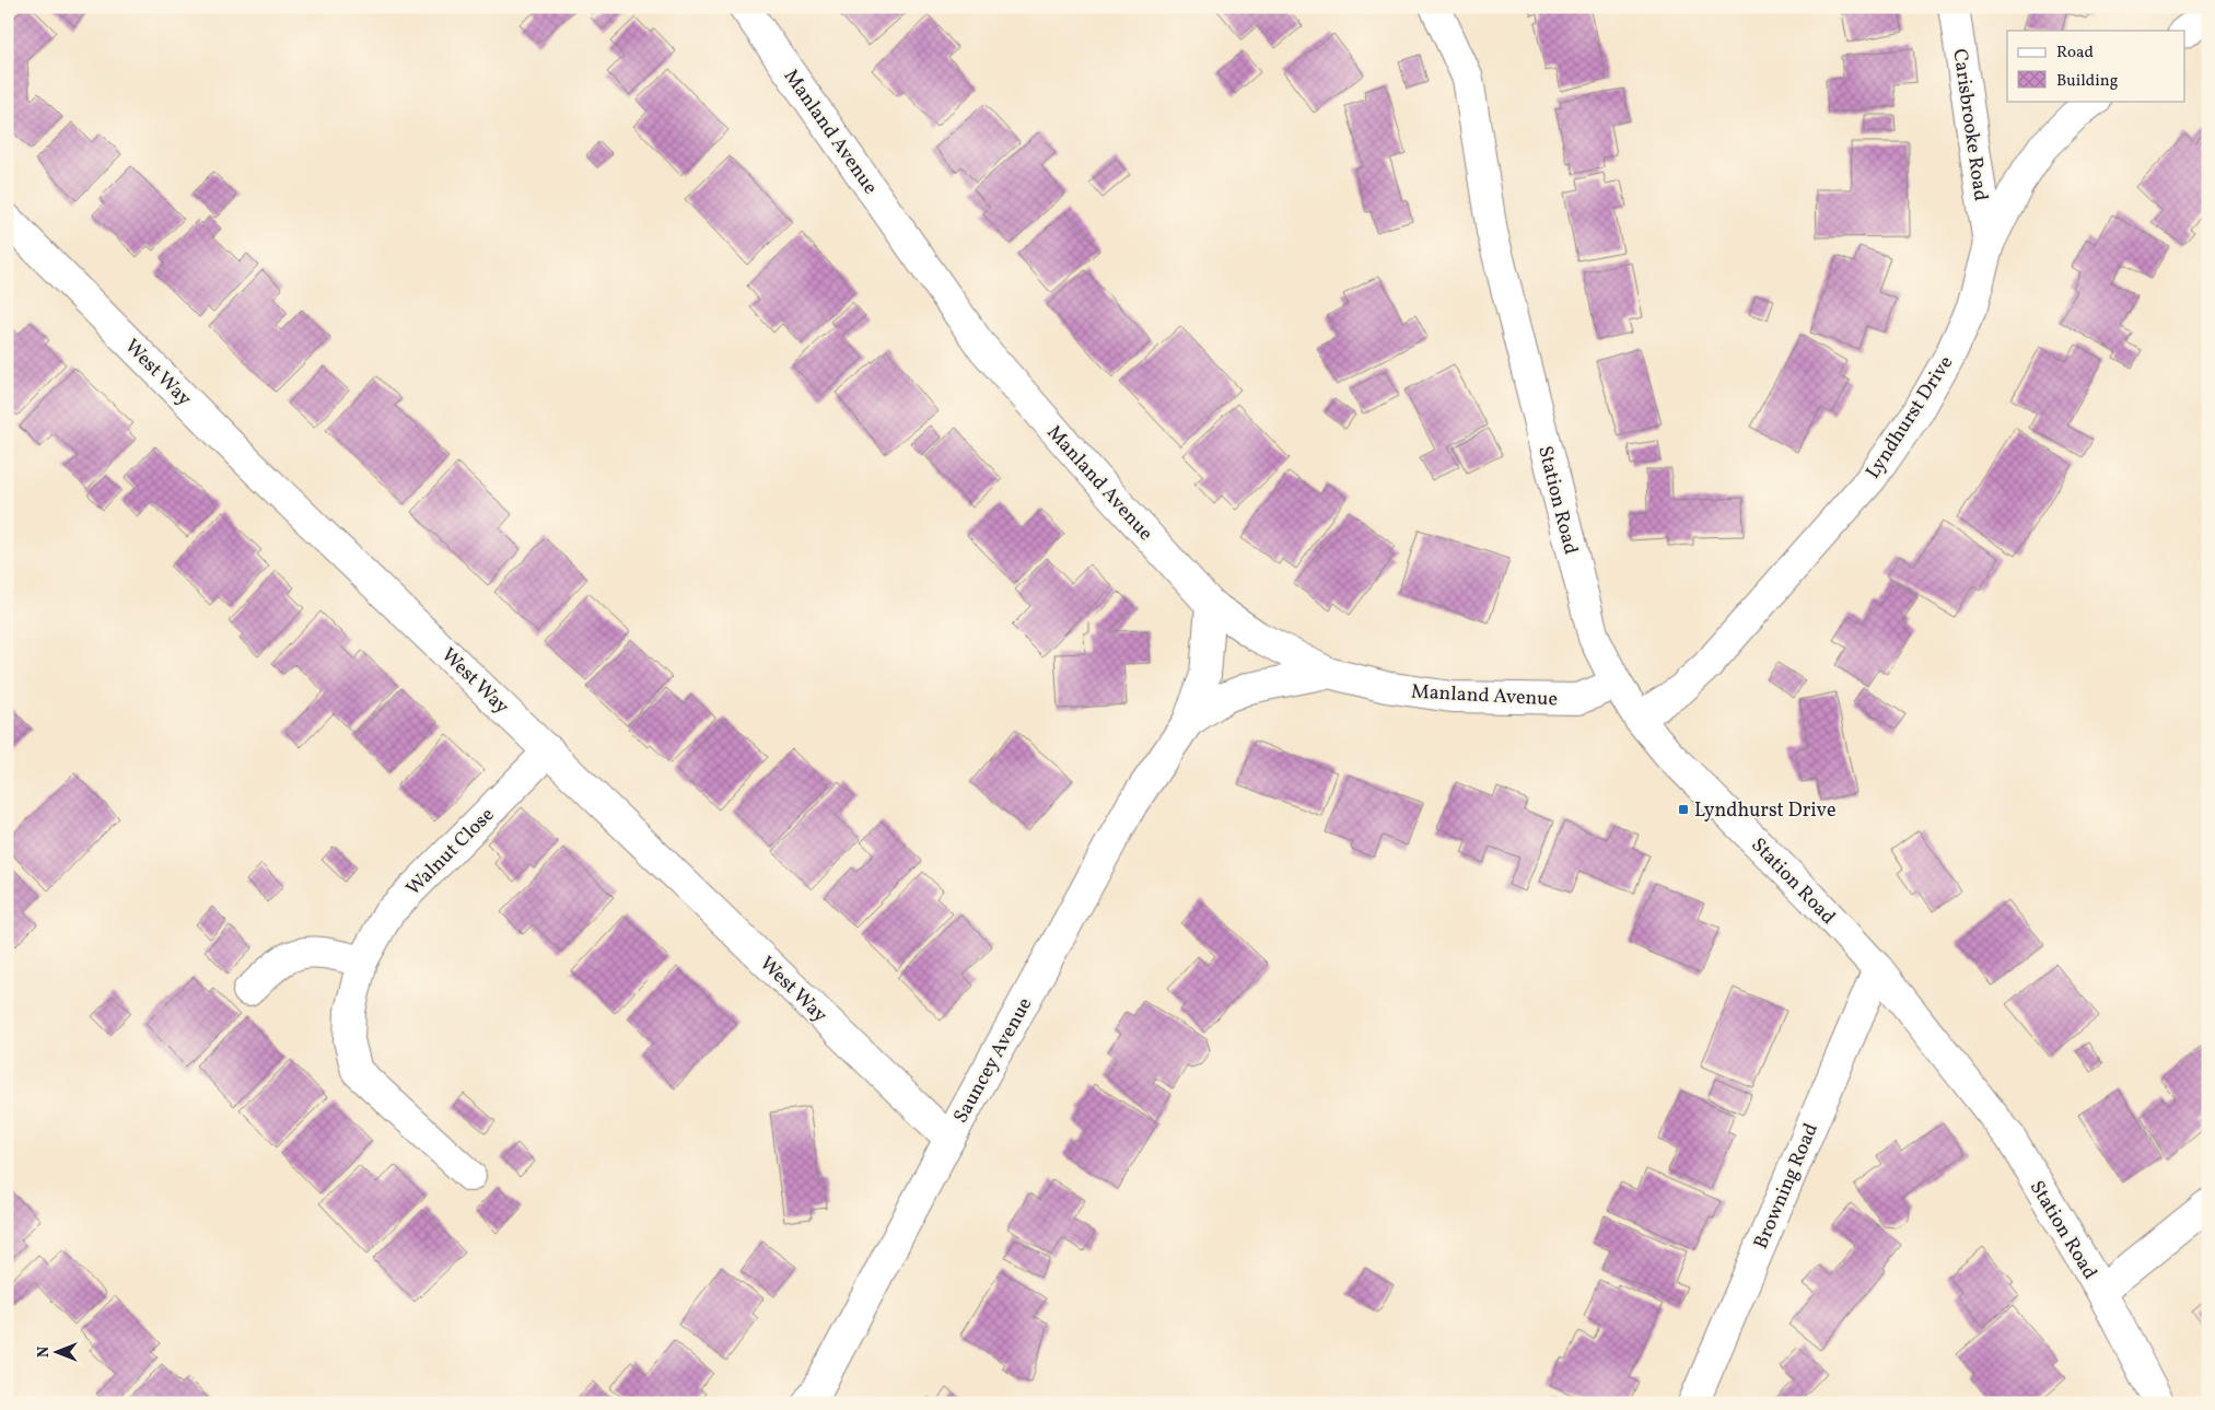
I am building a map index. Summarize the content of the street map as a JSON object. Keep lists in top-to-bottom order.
{
  "streets": {
    "street": [
      "Carisbrooke Road",
      "Manland Avenue",
      "West Way",
      "Lyndhurst Drive",
      "Station Road",
      "Walnut Close",
      "Sauncey Avenue",
      "Browning Road"
    ]
  },
  "crossings": [
    ["Carisbrooke Road", "Lyndhurst Drive"],
    ["Manland Avenue", "Station Road"],
    ["Manland Avenue", "Sauncey Avenue"],
    ["West Way", "Walnut Close"],
    ["West Way", "Sauncey Avenue"],
    ["Lyndhurst Drive", "Station Road"],
    ["Station Road", "Browning Road"]
  ],
  "places": {
    "transit": ["Lyndhurst Drive"]
  },
  "legend": ["Road", "Building"],
  "north": "left"
}
